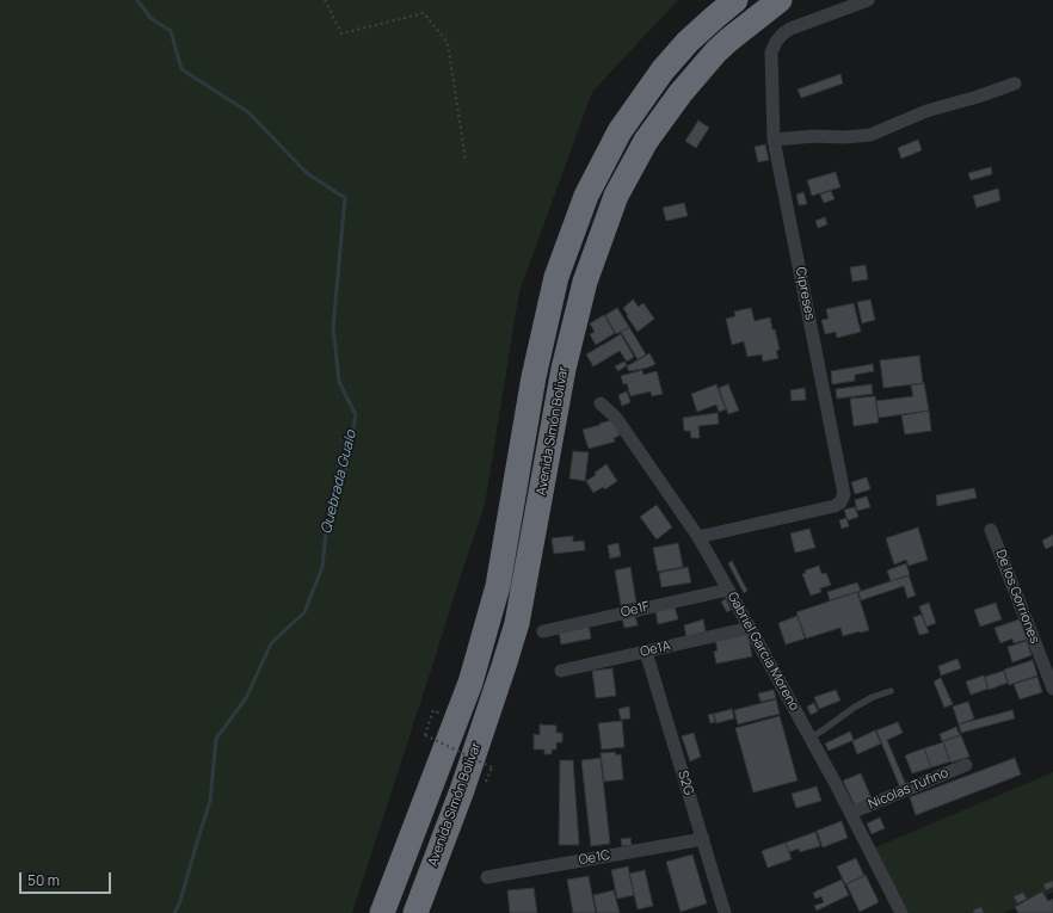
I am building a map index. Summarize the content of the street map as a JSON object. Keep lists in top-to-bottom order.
{
  "streets": {
    "highway": ["Avenida Simón Bolívar"],
    "street": [
      "Cipreses",
      "De los Gorriones",
      "Oe1F",
      "Oe1A",
      "Gabriel Garcia Moreno",
      "S2G",
      "Nicolas Tufino",
      "Oe1C"
    ]
  },
  "crossings": [
    ["Cipreses", "Gabriel Garcia Moreno"],
    ["Oe1F", "Gabriel Garcia Moreno"],
    ["Oe1A", "Gabriel Garcia Moreno"],
    ["Oe1A", "S2G"],
    ["Gabriel Garcia Moreno", "Nicolas Tufino"],
    ["S2G", "Oe1C"]
  ],
  "water": ["Quebrada Gualo"],
  "scale_bar": "50 m"
}
